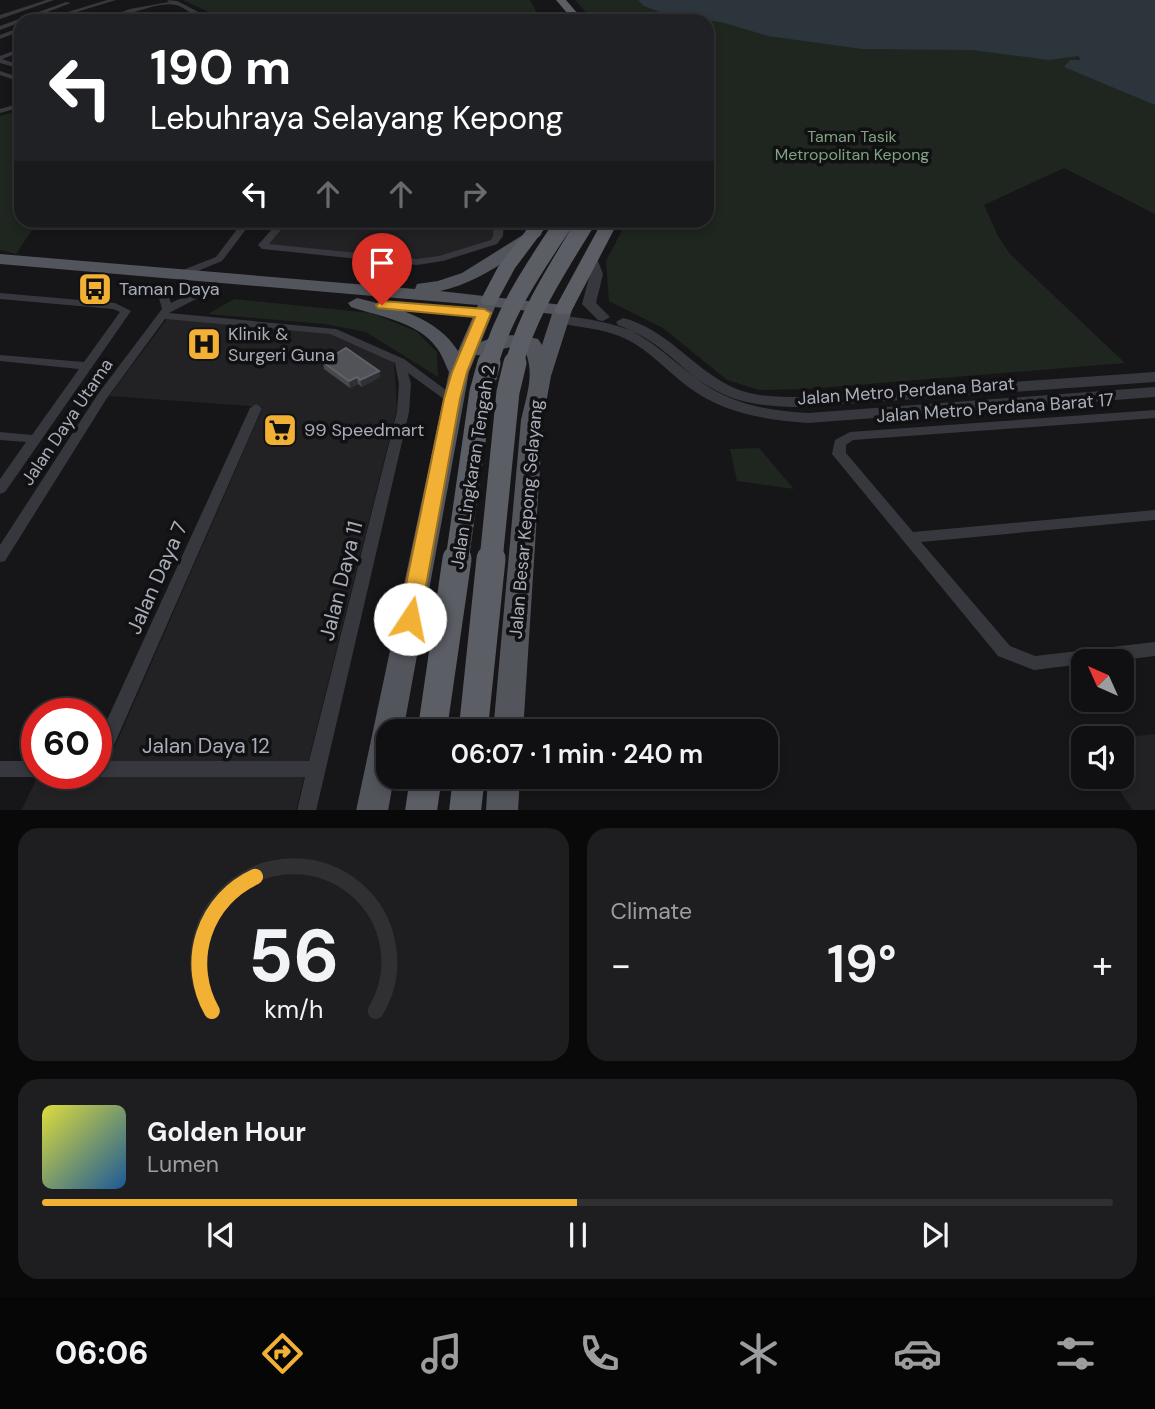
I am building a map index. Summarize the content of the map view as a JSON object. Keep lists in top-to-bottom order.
{
  "streets": {
    "highway": ["Jalan Lingkaran Tengah 2"],
    "main road": ["Jalan Besar Kepong Selayang"],
    "street": [
      "Jalan Metro Perdana Barat",
      "Jalan Metro Perdana Barat 17",
      "Jalan Daya Utama",
      "Jalan Daya 7",
      "Jalan Daya 11",
      "Jalan Daya 12"
    ]
  },
  "crossings": [
    ["Jalan Metro Perdana Barat", "Jalan Besar Kepong Selayang"],
    ["Jalan Daya 11", "Jalan Daya 12"]
  ],
  "parks": ["Taman Tasik Metropolitan Kepong"],
  "places": {
    "bus stop": ["Taman Daya"],
    "hospital": ["Klinik & Surgeri Guna"],
    "supermarket": ["99 Speedmart"]
  },
  "north": "top left",
  "page": {
    "turn": ["190 m", "Lebuhraya Selayang Kepong"],
    "limit": "60",
    "trip": "06:07 · 1 min · 240 m",
    "tile": "Climate",
    "heat": ["−", "19°", "+"],
    "song": ["Golden Hour", "Lumen"],
    "tabs": "06:06",
    "gauge": ["56", "km/h"]
  }
}
